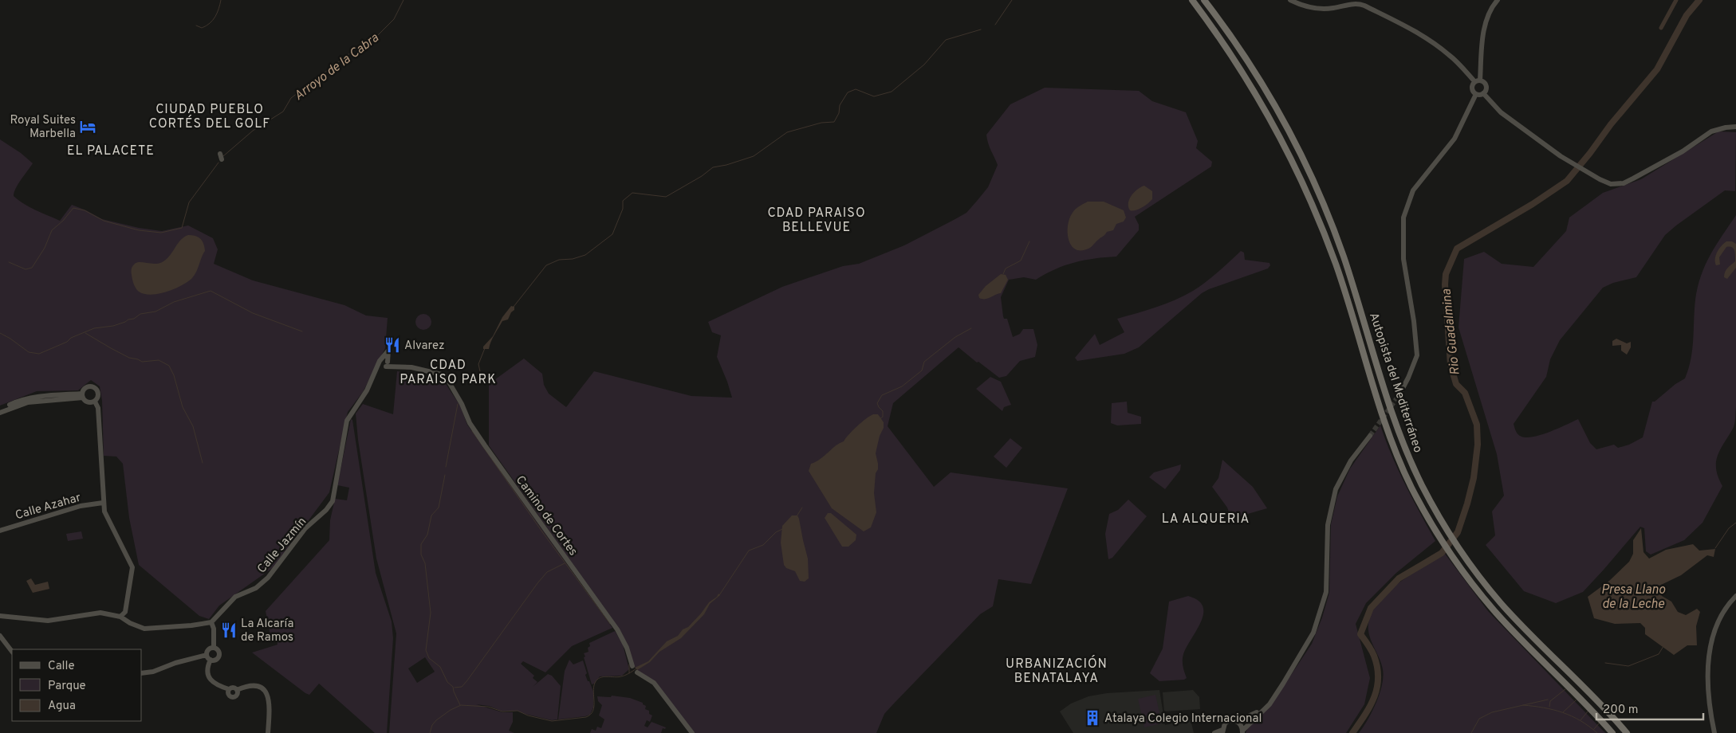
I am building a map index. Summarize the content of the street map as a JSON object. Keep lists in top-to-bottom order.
{
  "streets": {
    "highway": ["Autopista del Mediterráneo"],
    "street": ["Calle Azahar", "Camino de Cortes", "Calle Jazmín"]
  },
  "crossings": [
    ["Camino de Cortes", "Calle Jazmín"]
  ],
  "districts": [
    "CIUDAD PUEBLO CORTÉS DEL GOLF",
    "EL PALACETE",
    "CDAD PARAISO BELLEVUE",
    "CDAD PARAISO PARK",
    "LA ALQUERIA",
    "URBANIZACIÓN BENATALAYA"
  ],
  "water": ["Arroyo de la Cabra", "Rio Guadalmina", "Presa Llano de la Leche"],
  "places": {
    "hotel": ["Royal Suites Marbella"],
    "restaurant": ["Alvarez", "La Alcaría de Ramos"],
    "building": ["Atalaya Colegio Internacional"]
  },
  "legend": ["Calle", "Parque", "Agua"],
  "scale_bar": "200 m"
}
